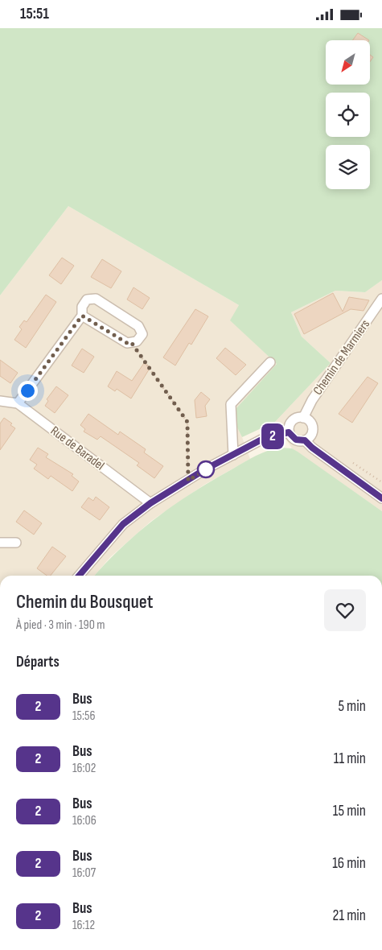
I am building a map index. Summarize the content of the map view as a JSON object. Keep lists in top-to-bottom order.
{
  "streets": {
    "street": ["Chemin de Marmiers", "Rue de Baradel"]
  },
  "lines": ["bus line 2"],
  "north": "bottom left",
  "page": {
    "status": "15:51",
    "on_map": "2",
    "heading": [
      ["Chemin du Bousquet", "À pied · 3 min · 190 m"],
      "Départs"
    ],
    "list": [
      {
        "mark": "2",
        "name": "Bus",
        "note": "15:56",
        "value": "5 min"
      },
      {
        "mark": "2",
        "name": "Bus",
        "note": "16:02",
        "value": "11 min"
      },
      {
        "mark": "2",
        "name": "Bus",
        "note": "16:06",
        "value": "15 min"
      },
      {
        "mark": "2",
        "name": "Bus",
        "note": "16:07",
        "value": "16 min"
      },
      {
        "mark": "2",
        "name": "Bus",
        "note": "16:12",
        "value": "21 min"
      }
    ]
  }
}
